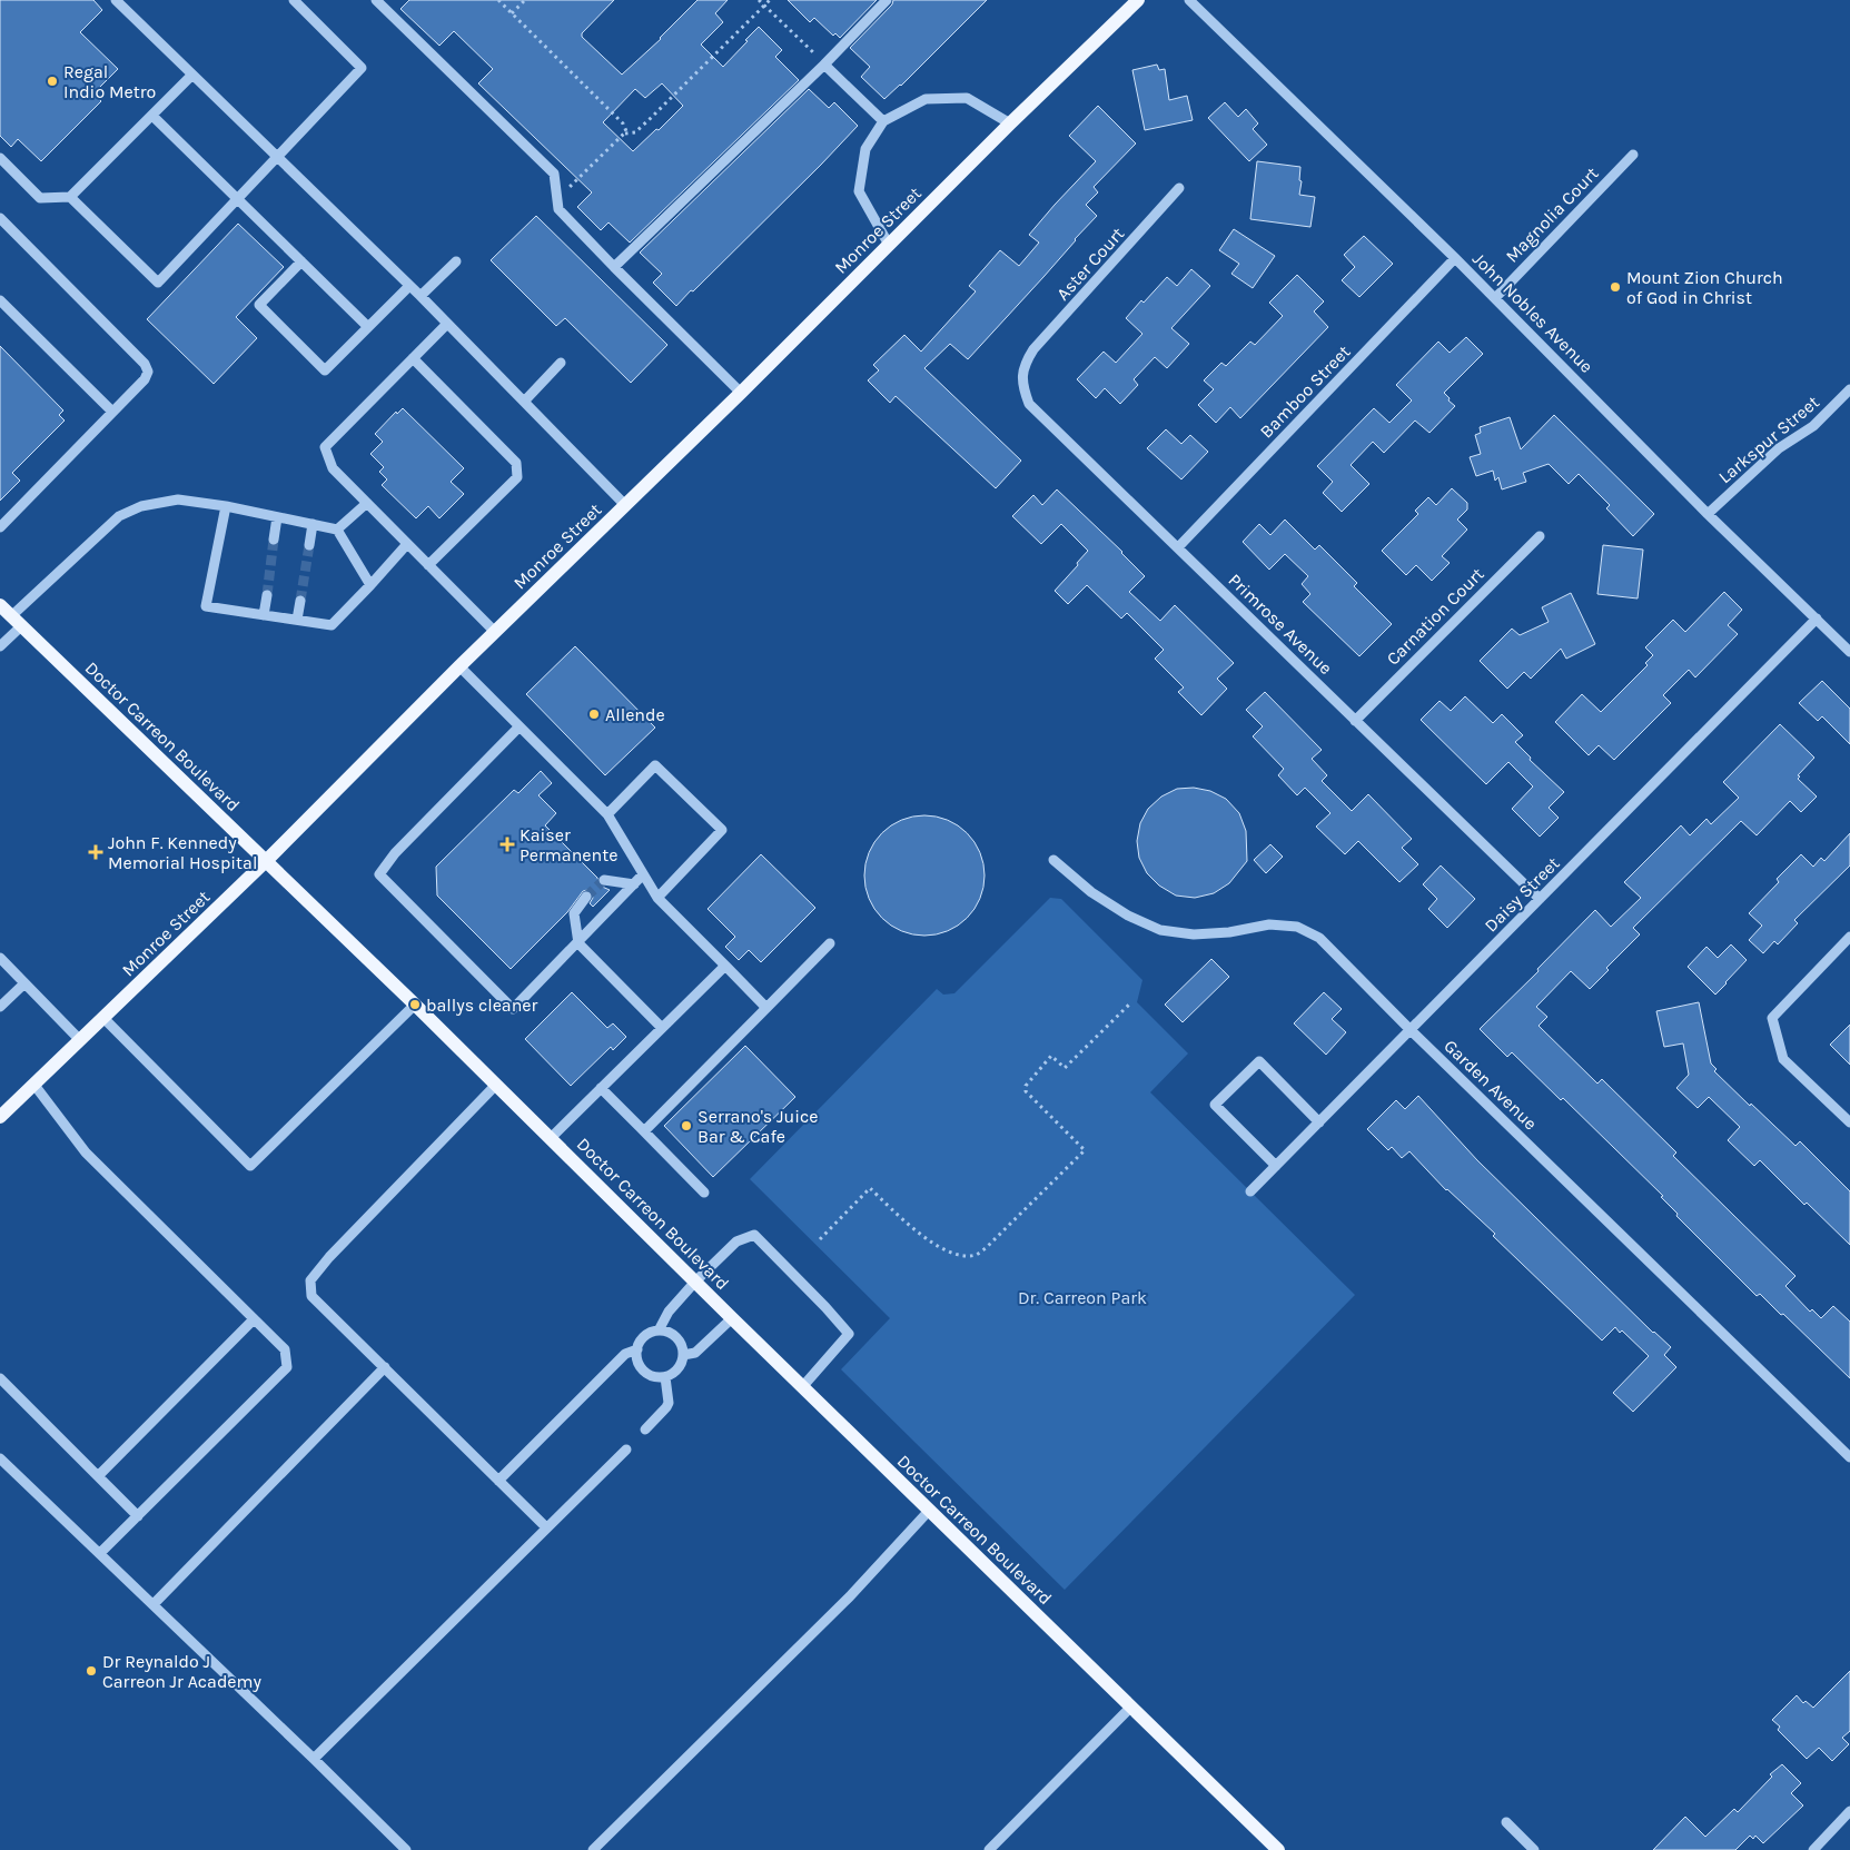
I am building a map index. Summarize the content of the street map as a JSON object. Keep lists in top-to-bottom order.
{
  "streets": {
    "main road": ["Monroe Street", "Doctor Carreon Boulevard"],
    "street": [
      "Magnolia Court",
      "Aster Court",
      "John Nobles Avenue",
      "Bamboo Street",
      "Larkspur Street",
      "Carnation Court",
      "Primrose Avenue",
      "Daisy Street",
      "Garden Avenue"
    ]
  },
  "crossings": [
    ["Magnolia Court", "John Nobles Avenue"],
    ["Monroe Street", "Doctor Carreon Boulevard"],
    ["Aster Court", "Primrose Avenue"],
    ["John Nobles Avenue", "Bamboo Street"],
    ["John Nobles Avenue", "Larkspur Street"],
    ["John Nobles Avenue", "Daisy Street"],
    ["Bamboo Street", "Primrose Avenue"],
    ["Carnation Court", "Primrose Avenue"],
    ["Primrose Avenue", "Daisy Street"],
    ["Daisy Street", "Garden Avenue"]
  ],
  "parks": ["Dr. Carreon Park"],
  "places": {
    "other": [
      "Regal Indio Metro",
      "Mount Zion Church of God in Christ",
      "Allende",
      "ballys cleaner",
      "Serrano's Juice Bar & Cafe",
      "Dr Reynaldo J Carreon Jr Academy"
    ],
    "health": ["Kaiser Permanente", "John F. Kennedy Memorial Hospital"]
  }
}
